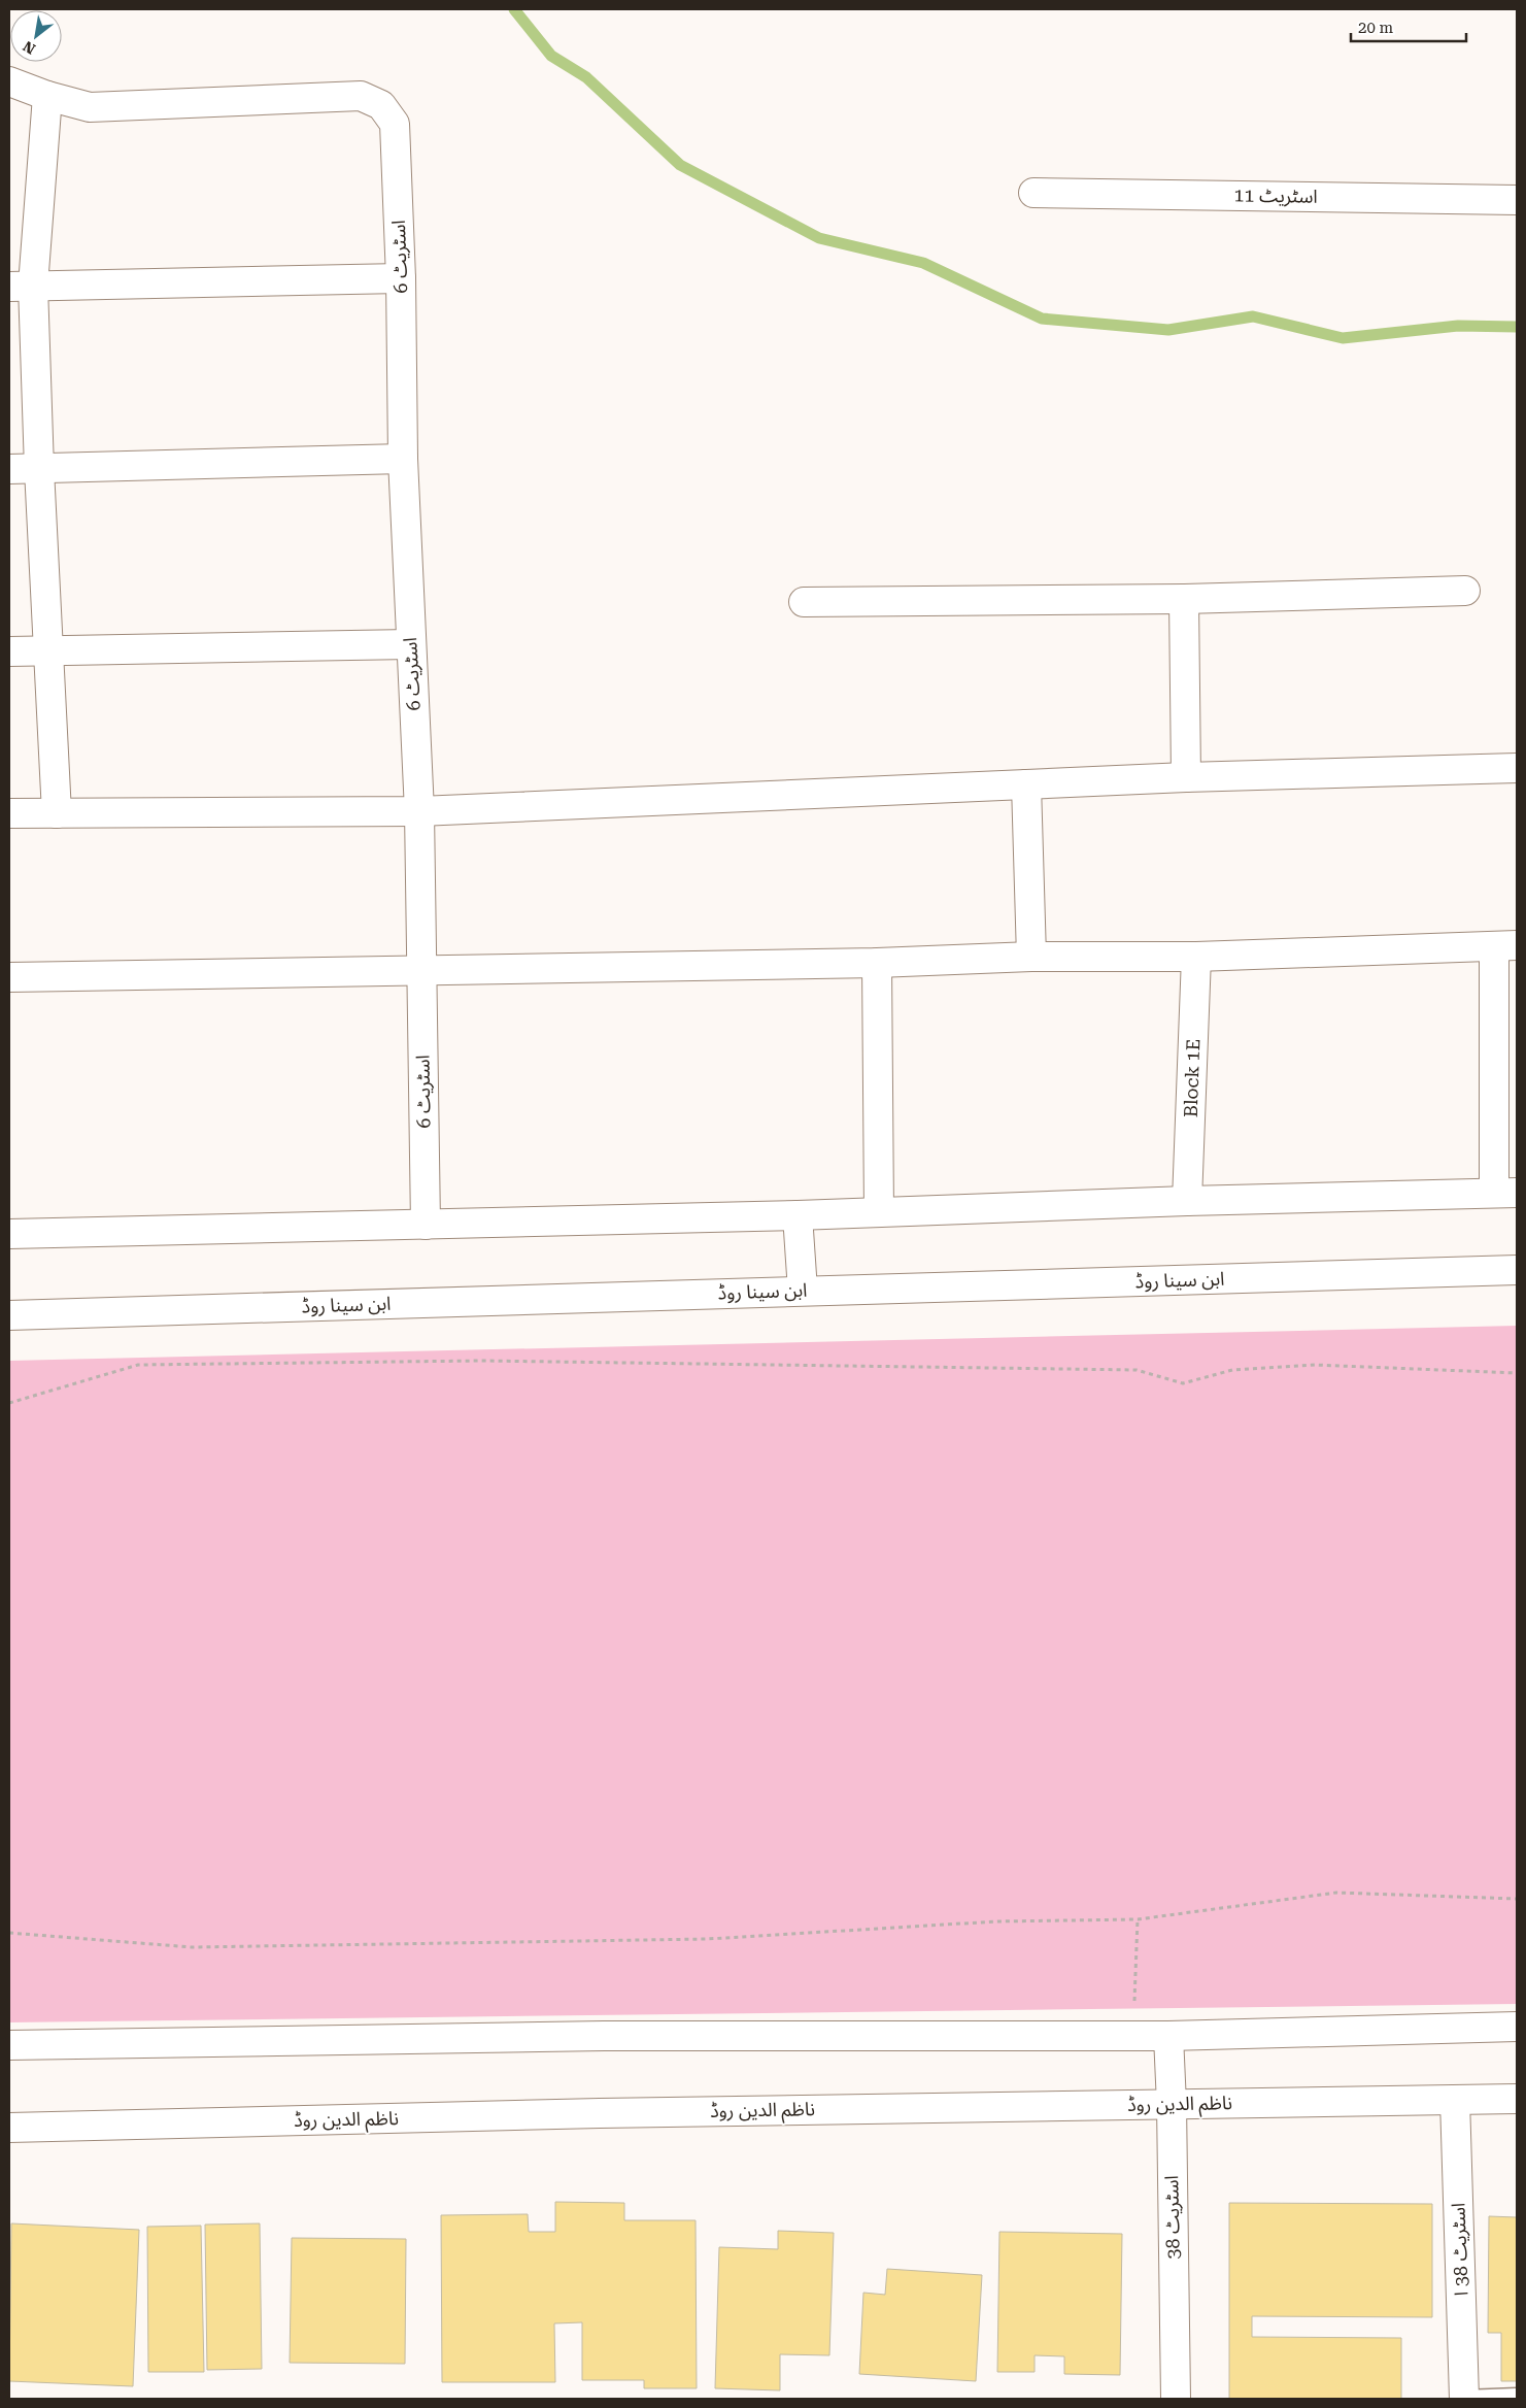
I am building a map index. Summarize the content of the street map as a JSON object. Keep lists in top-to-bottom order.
{
  "streets": {
    "street": [
      "اسٹریٹ 11",
      "اسٹریٹ 6",
      "Block 1E",
      "ابن سینا روڈ",
      "ناظم الدین روڈ",
      "اسٹریٹ 38",
      "اسٹریٹ 38 ا"
    ]
  },
  "crossings": [
    ["ناظم الدین روڈ", "اسٹریٹ 38"],
    ["ناظم الدین روڈ", "اسٹریٹ 38 ا"]
  ],
  "scale_bar": "20 m",
  "north": "bottom left"
}
